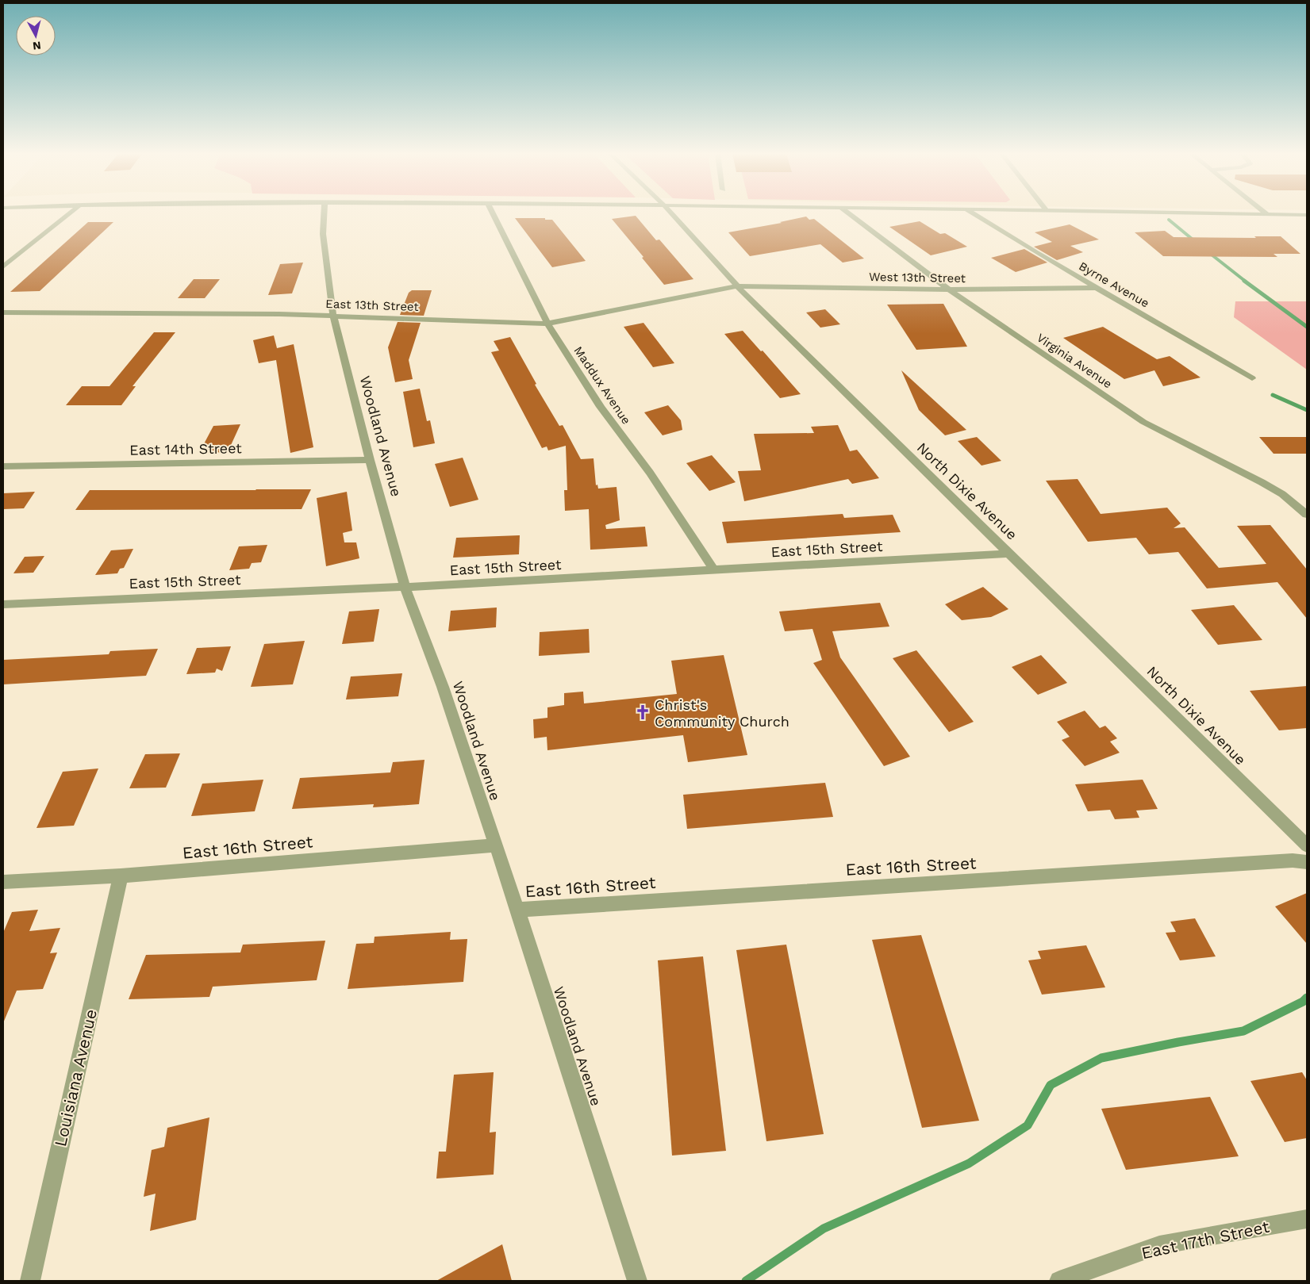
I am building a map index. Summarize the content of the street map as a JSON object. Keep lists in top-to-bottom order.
{
  "streets": {
    "street": [
      "West 13th Street",
      "Byrne Avenue",
      "East 13th Street",
      "Virginia Avenue",
      "Maddux Avenue",
      "Woodland Avenue",
      "East 14th Street",
      "North Dixie Avenue",
      "East 15th Street",
      "East 16th Street",
      "Louisiana Avenue",
      "East 17th Street"
    ]
  },
  "crossings": [
    ["West 13th Street", "Byrne Avenue"],
    ["West 13th Street", "East 13th Street"],
    ["West 13th Street", "Virginia Avenue"],
    ["West 13th Street", "North Dixie Avenue"],
    ["East 13th Street", "Maddux Avenue"],
    ["East 13th Street", "Woodland Avenue"],
    ["East 13th Street", "North Dixie Avenue"],
    ["Maddux Avenue", "East 15th Street"],
    ["Woodland Avenue", "East 14th Street"],
    ["Woodland Avenue", "East 15th Street"],
    ["Woodland Avenue", "East 16th Street"],
    ["North Dixie Avenue", "East 15th Street"],
    ["East 16th Street", "Louisiana Avenue"]
  ],
  "places": {
    "church": ["Christ's Community Church"]
  },
  "north": "bottom"
}
